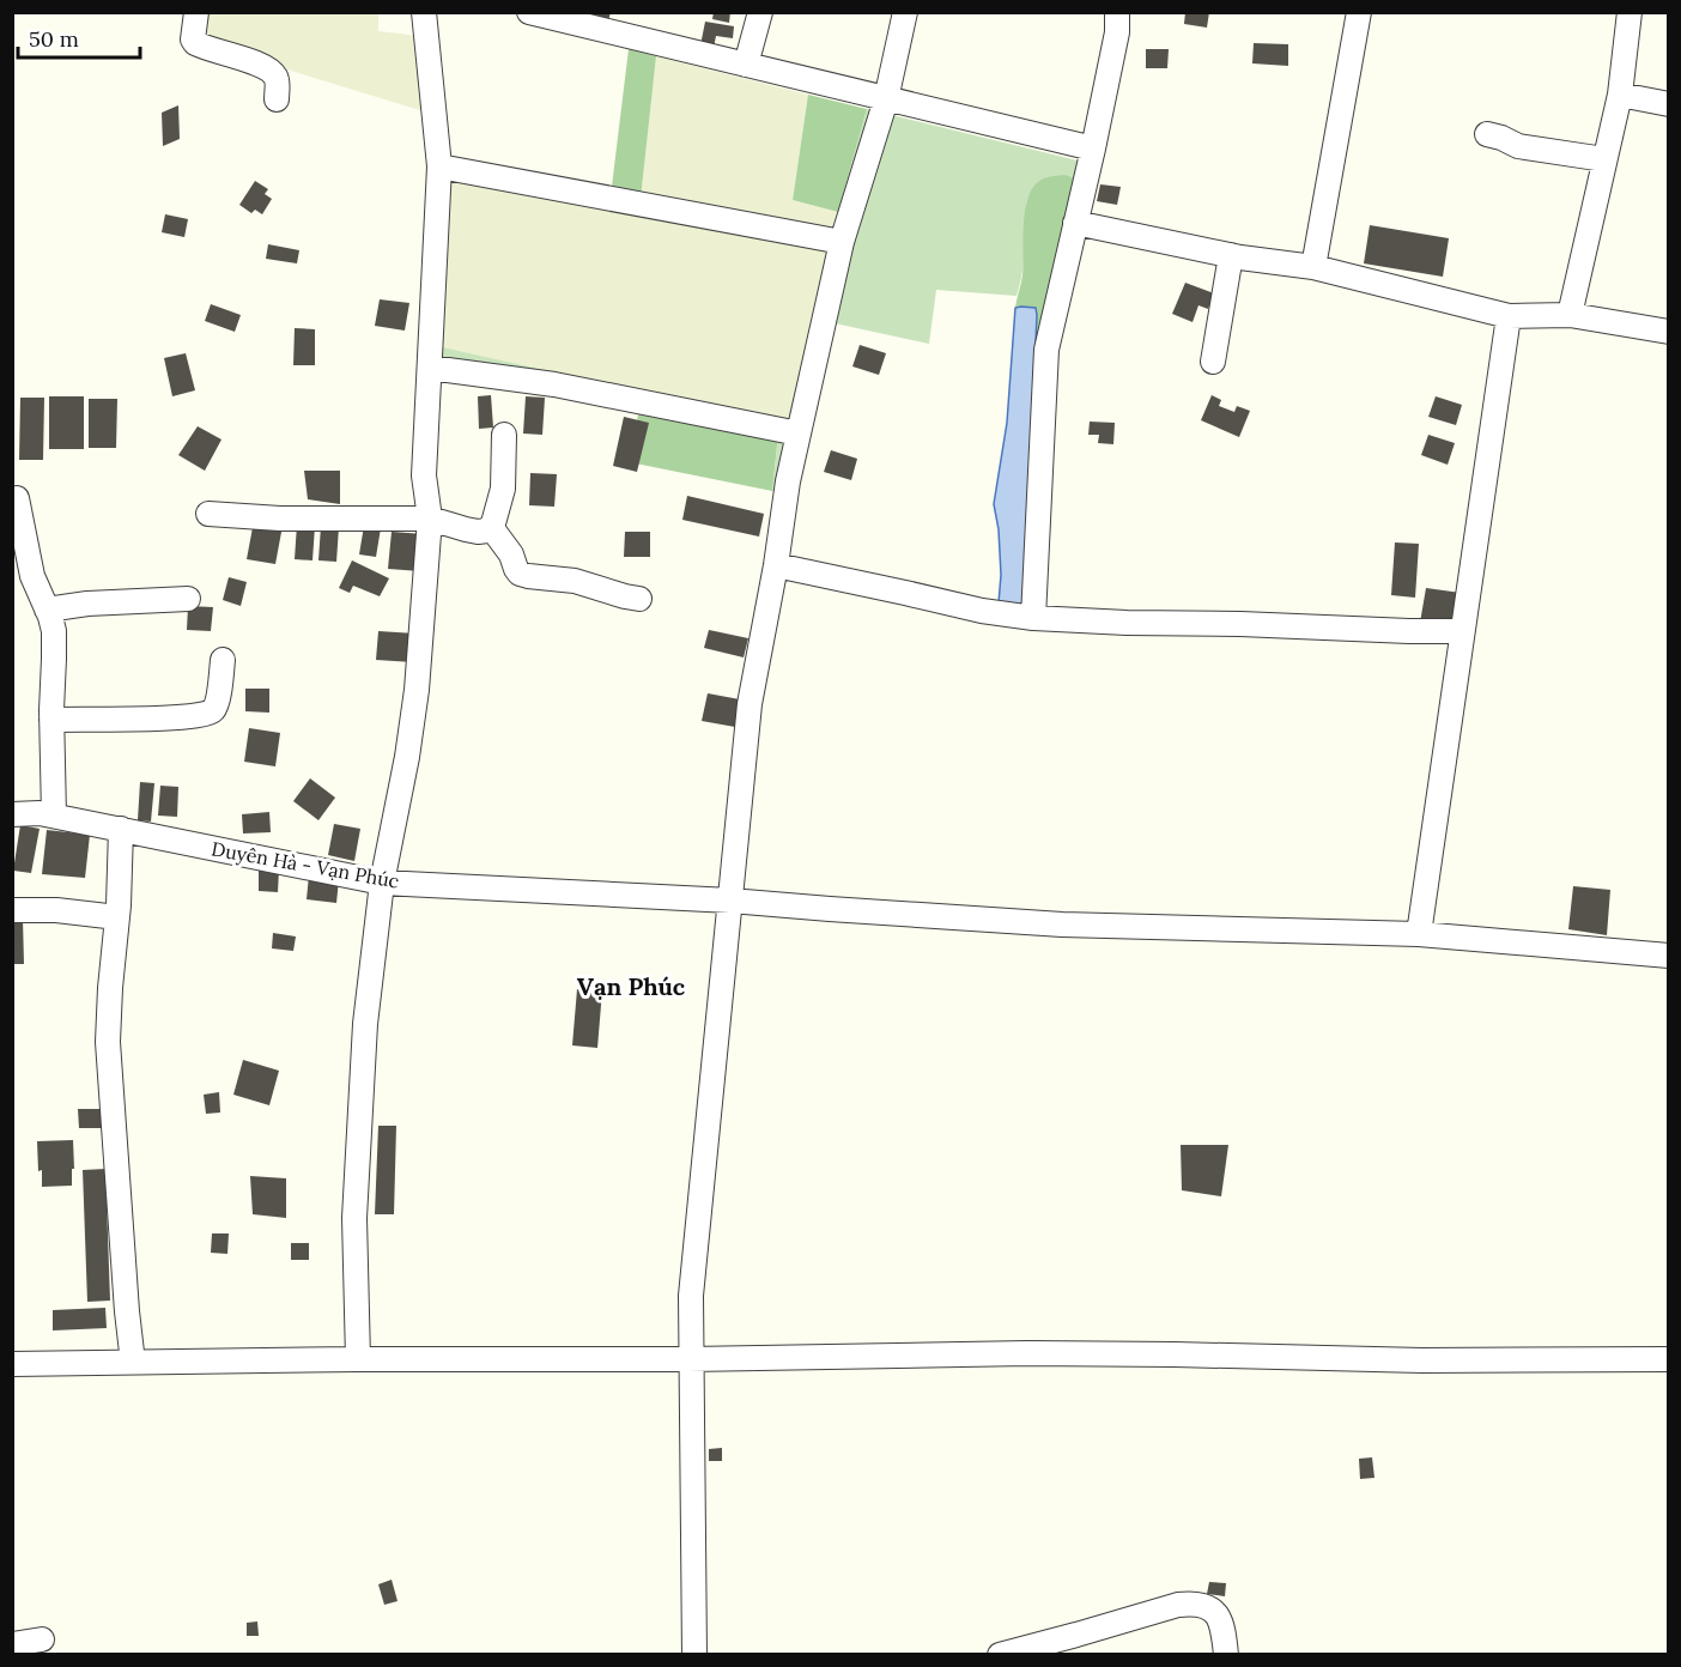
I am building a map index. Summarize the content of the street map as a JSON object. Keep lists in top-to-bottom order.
{
  "streets": {
    "street": ["Duyên Hà - Vạn Phúc"]
  },
  "districts": ["Vạn Phúc"],
  "scale_bar": "50 m"
}
